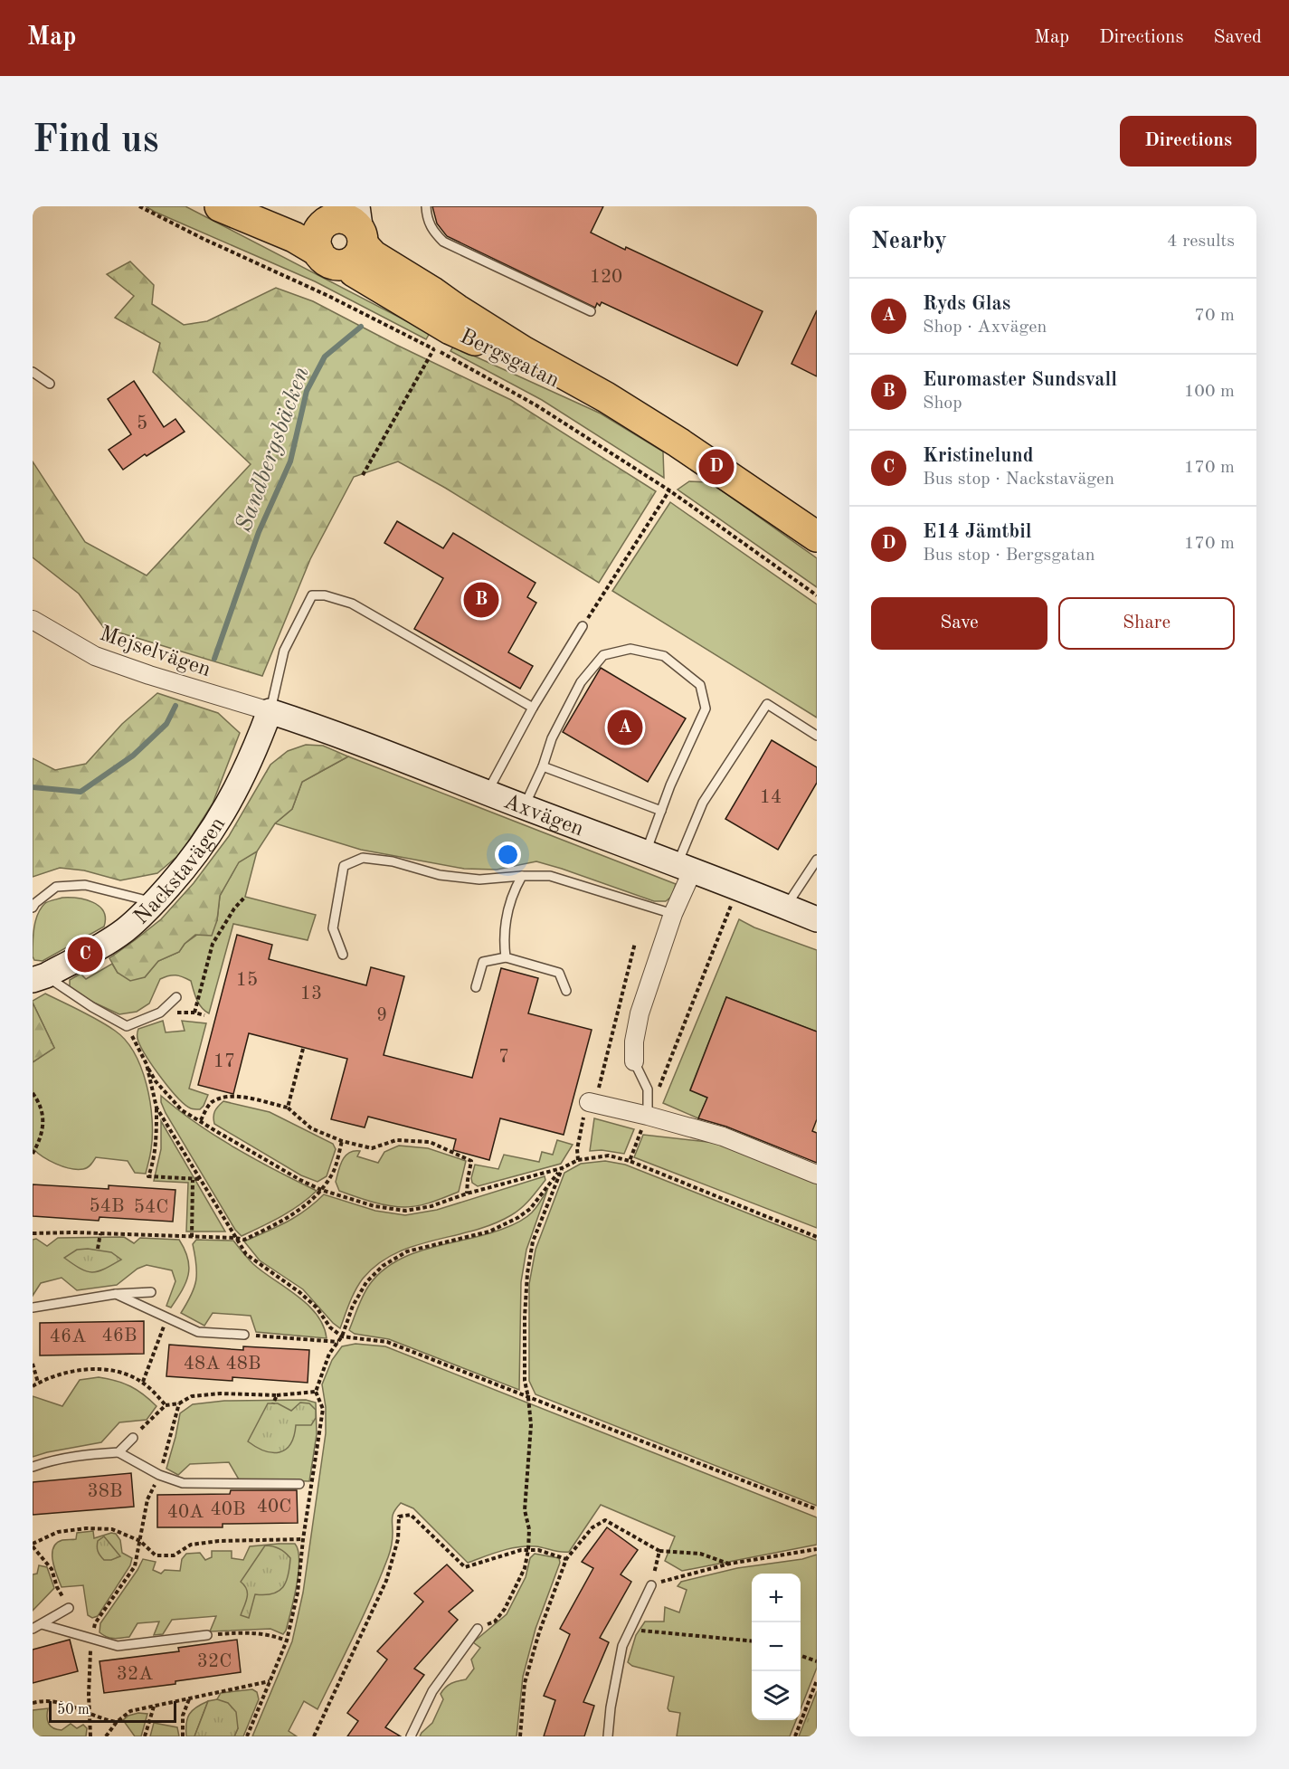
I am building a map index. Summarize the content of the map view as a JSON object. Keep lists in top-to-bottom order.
{
  "streets": {
    "highway": ["Bergsgatan"],
    "street": ["Mejselvägen", "Axvägen", "Nackstavägen"]
  },
  "crossings": [
    ["Mejselvägen", "Axvägen"],
    ["Mejselvägen", "Nackstavägen"],
    ["Axvägen", "Nackstavägen"]
  ],
  "water": ["Sandbergsbäcken"],
  "house_numbers": [
    "120",
    "5",
    "14",
    "15",
    "13",
    "9",
    "7",
    "17",
    "54B",
    "54C",
    "46B",
    "46A",
    "48A",
    "48B",
    "38B",
    "40C",
    "40B",
    "40A",
    "32C",
    "32A"
  ],
  "scale_bar": "50 m",
  "page": {
    "header": "Map",
    "nav": ["Map", "Directions", "Saved"],
    "buttons": [
      "Directions",
      ["Save", "Share"]
    ],
    "title": "Find us",
    "heading": ["Nearby", "4 results"],
    "list": [
      {
        "mark": "A",
        "name": "Ryds Glas",
        "note": "Shop · Axvägen",
        "value": "70 m"
      },
      {
        "mark": "B",
        "name": "Euromaster Sundsvall",
        "note": "Shop",
        "value": "100 m"
      },
      {
        "mark": "C",
        "name": "Kristinelund",
        "note": "Bus stop · Nackstavägen",
        "value": "170 m"
      },
      {
        "mark": "D",
        "name": "E14 Jämtbil",
        "note": "Bus stop · Bergsgatan",
        "value": "170 m"
      }
    ],
    "pins": [
      "D",
      "B",
      "A",
      "C"
    ],
    "map_buttons": ["+", "−"],
    "scale": "50 m"
  }
}
